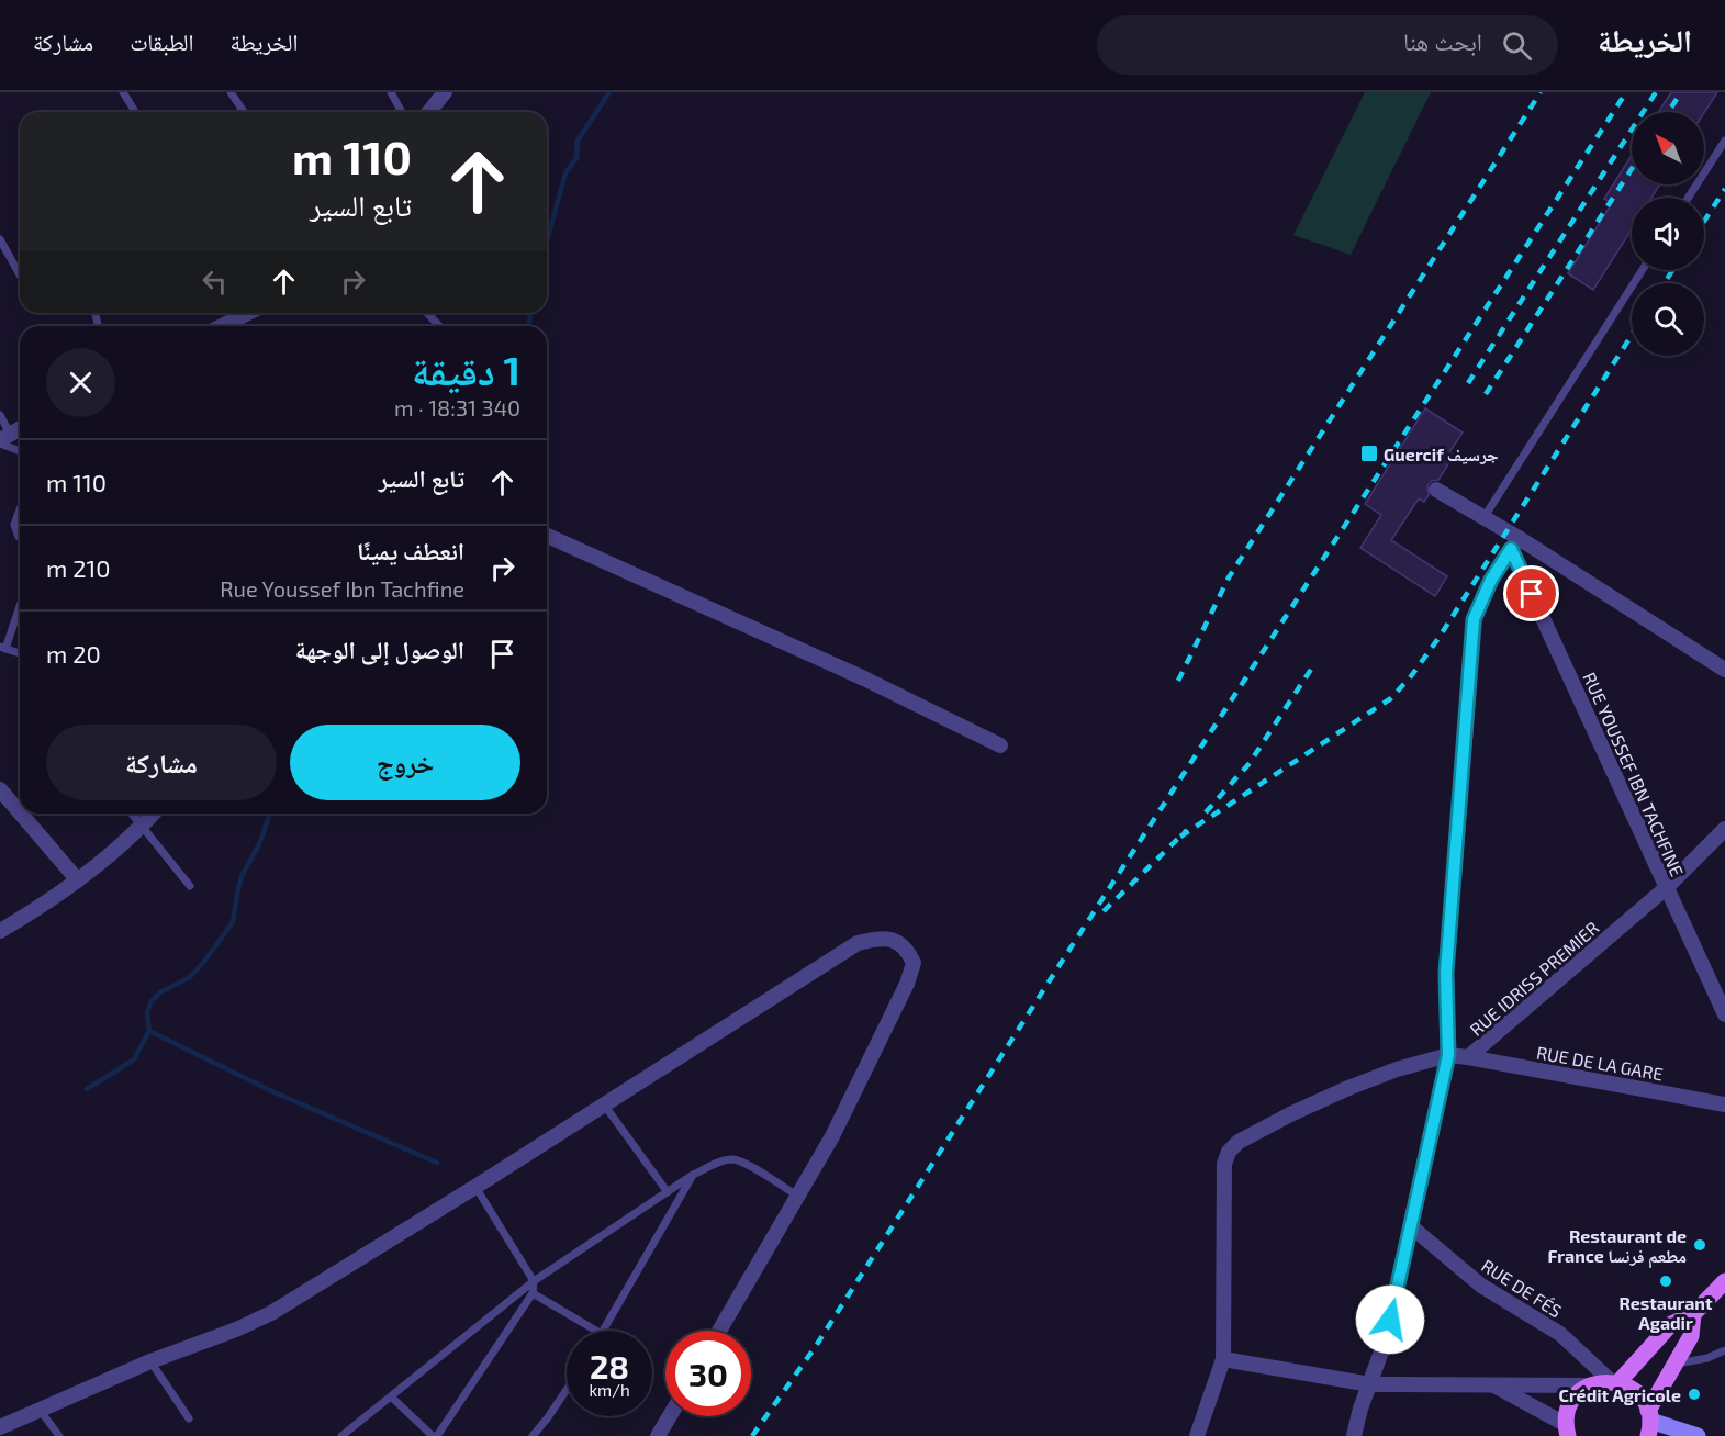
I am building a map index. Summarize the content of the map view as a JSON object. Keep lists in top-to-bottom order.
{
  "streets": {
    "street": [
      "RUE YOUSSEF IBN TACHFINE",
      "RUE IDRISS PREMIER",
      "RUE DE LA GARE",
      "RUE DE FÉS"
    ]
  },
  "crossings": [
    ["RUE YOUSSEF IBN TACHFINE", "RUE IDRISS PREMIER"],
    ["RUE IDRISS PREMIER", "RUE DE LA GARE"]
  ],
  "places": {
    "transit": ["Guercif جرسيف"],
    "other": ["Restaurant de France مطعم فرنسا", "Restaurant Agadir", "Crédit Agricole"]
  },
  "north": "top left",
  "page": {
    "header": "الخريطة",
    "search": "ابحث هنا",
    "nav": ["الخريطة", "الطبقات", "مشاركة"],
    "turn": ["110 m", "تابع السير"],
    "heading": ["1 دقيقة", "340 m · 18:31"],
    "list": [
      {
        "name": "تابع السير",
        "value": "110 m"
      },
      {
        "name": "انعطف يمينًا",
        "note": "Rue Youssef Ibn Tachfine",
        "value": "210 m"
      },
      {
        "name": "الوصول إلى الوجهة",
        "value": "20 m"
      }
    ],
    "buttons": ["خروج", "مشاركة"],
    "speed": "28 km/h",
    "limit": "30"
  }
}
